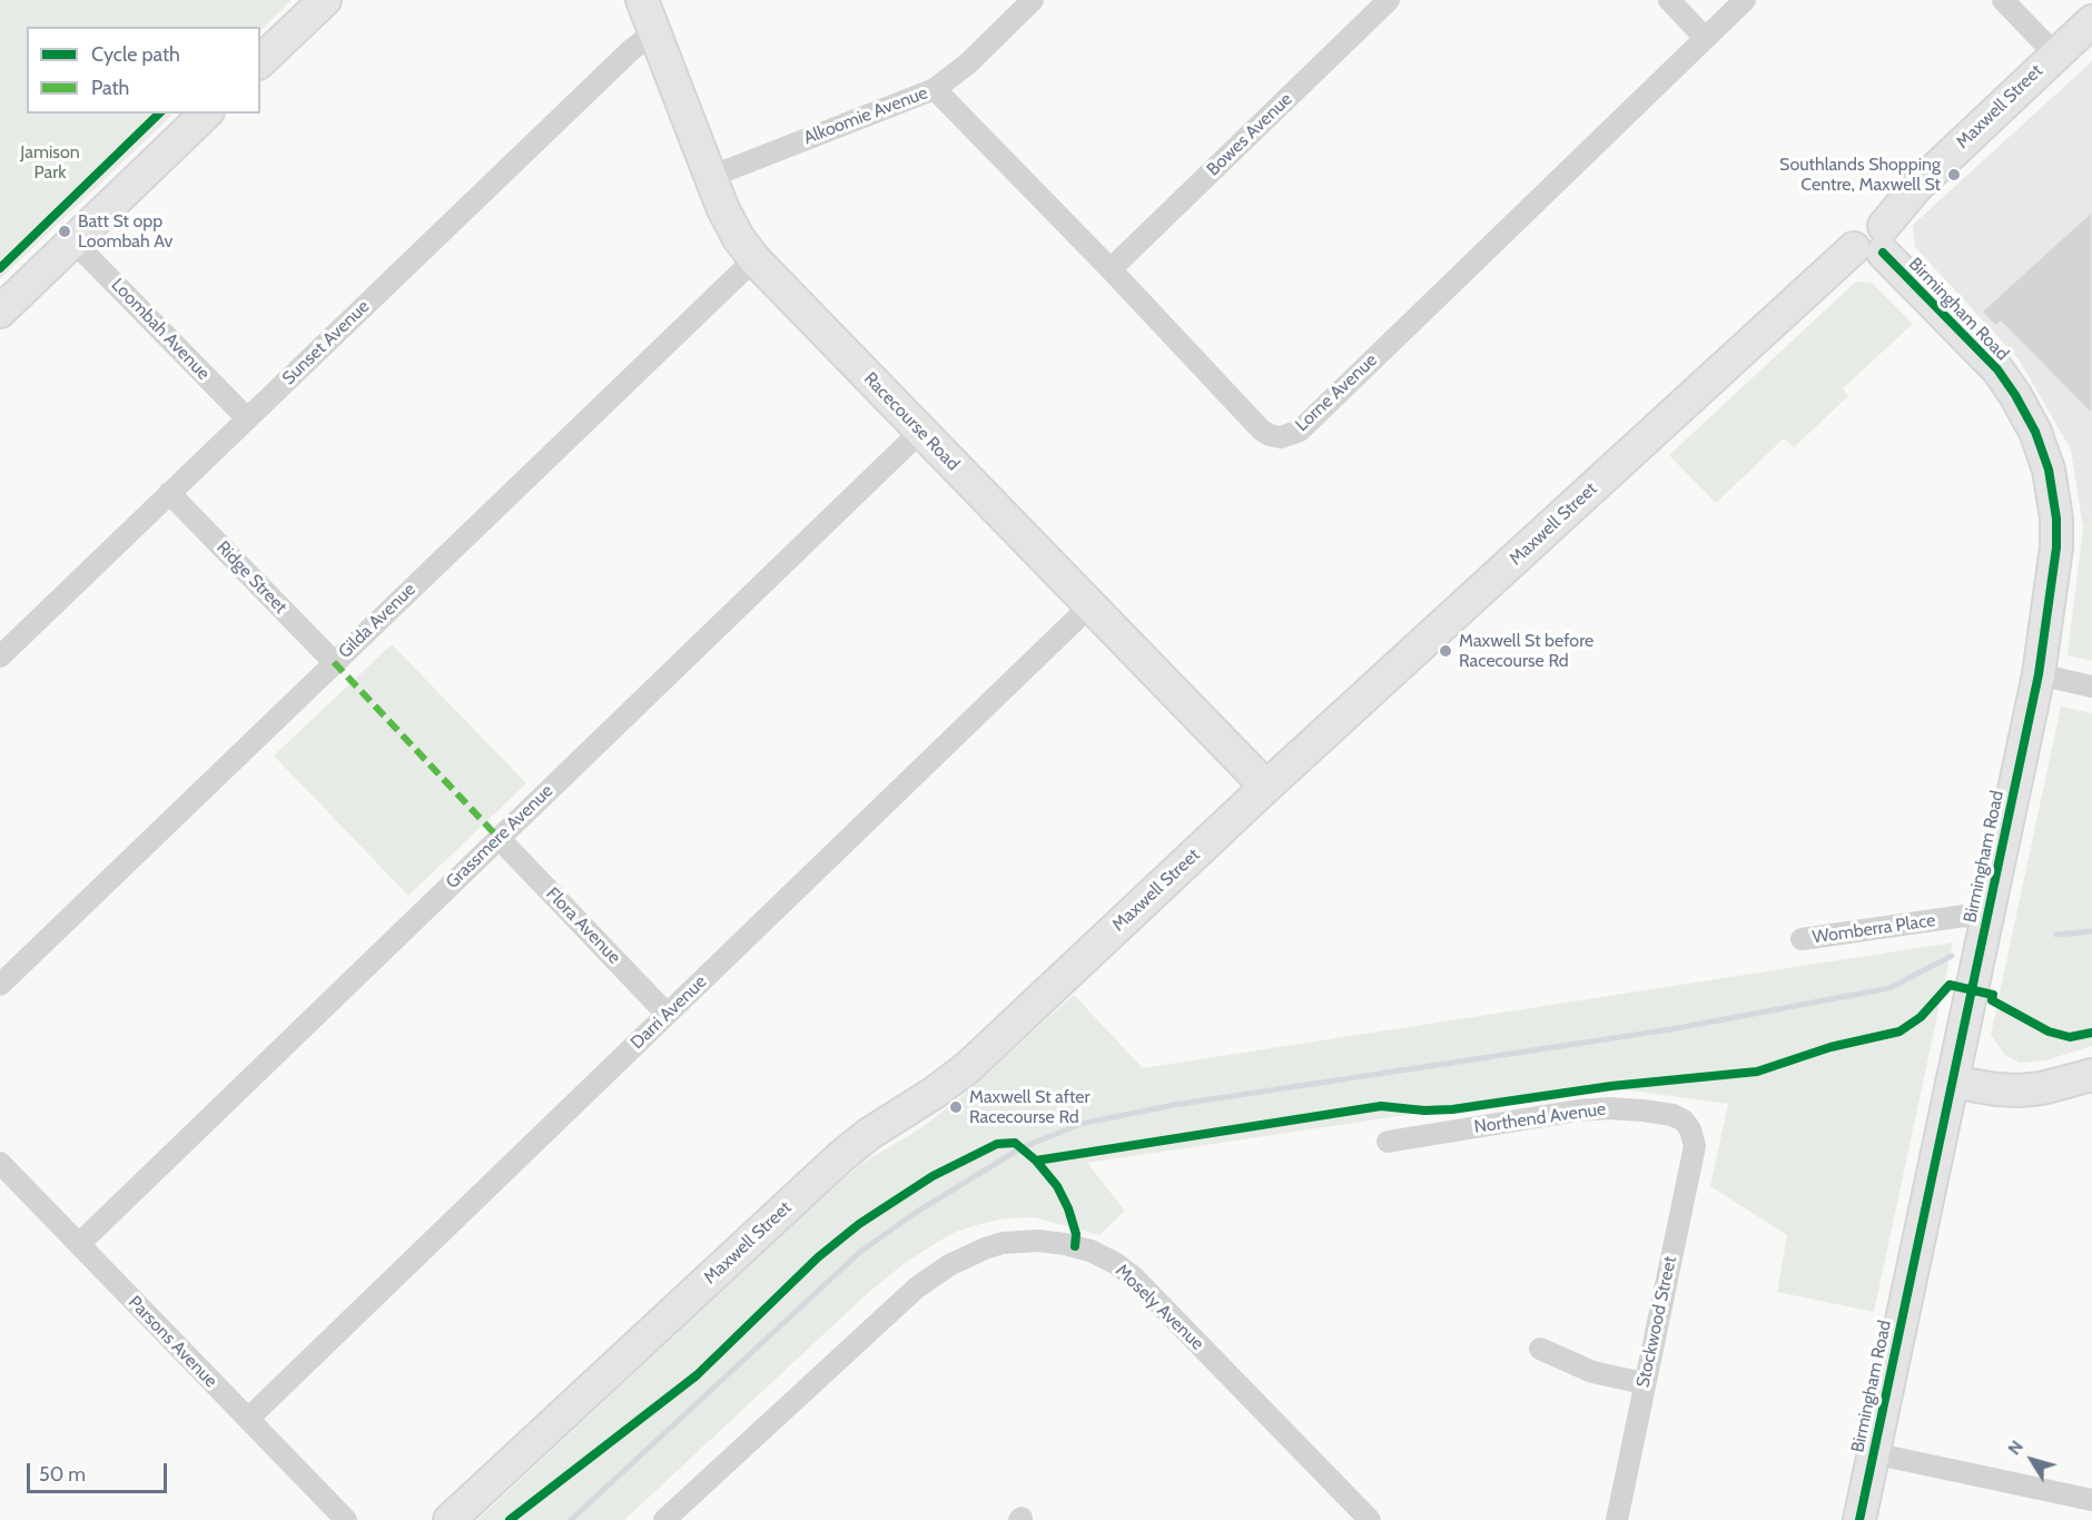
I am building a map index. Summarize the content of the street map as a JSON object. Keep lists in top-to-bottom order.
{
  "streets": {
    "street": [
      "Maxwell Street",
      "Alkoomie Avenue",
      "Bowes Avenue",
      "Birmingham Road",
      "Loombah Avenue",
      "Sunset Avenue",
      "Lorne Avenue",
      "Racecourse Road",
      "Ridge Street",
      "Gilda Avenue",
      "Grassmere Avenue",
      "Flora Avenue",
      "Womberra Place",
      "Darri Avenue",
      "Northend Avenue",
      "Mosely Avenue",
      "Stockwood Street",
      "Parsons Avenue"
    ]
  },
  "crossings": [
    ["Maxwell Street", "Birmingham Road"],
    ["Maxwell Street", "Racecourse Road"],
    ["Alkoomie Avenue", "Lorne Avenue"],
    ["Alkoomie Avenue", "Racecourse Road"],
    ["Bowes Avenue", "Lorne Avenue"],
    ["Birmingham Road", "Womberra Place"],
    ["Loombah Avenue", "Sunset Avenue"],
    ["Sunset Avenue", "Racecourse Road"],
    ["Sunset Avenue", "Ridge Street"],
    ["Racecourse Road", "Gilda Avenue"],
    ["Racecourse Road", "Grassmere Avenue"],
    ["Racecourse Road", "Darri Avenue"],
    ["Ridge Street", "Gilda Avenue"],
    ["Grassmere Avenue", "Flora Avenue"],
    ["Grassmere Avenue", "Parsons Avenue"],
    ["Flora Avenue", "Darri Avenue"],
    ["Darri Avenue", "Parsons Avenue"],
    ["Northend Avenue", "Stockwood Street"]
  ],
  "parks": ["Jamison Park"],
  "places": [
    "Southlands Shopping Centre, Maxwell St",
    "Batt St opp Loombah Av",
    "Maxwell St before Racecourse Rd",
    "Maxwell St after Racecourse Rd"
  ],
  "legend": ["Cycle path", "Path"],
  "scale_bar": "50 m",
  "north": "top left"
}
